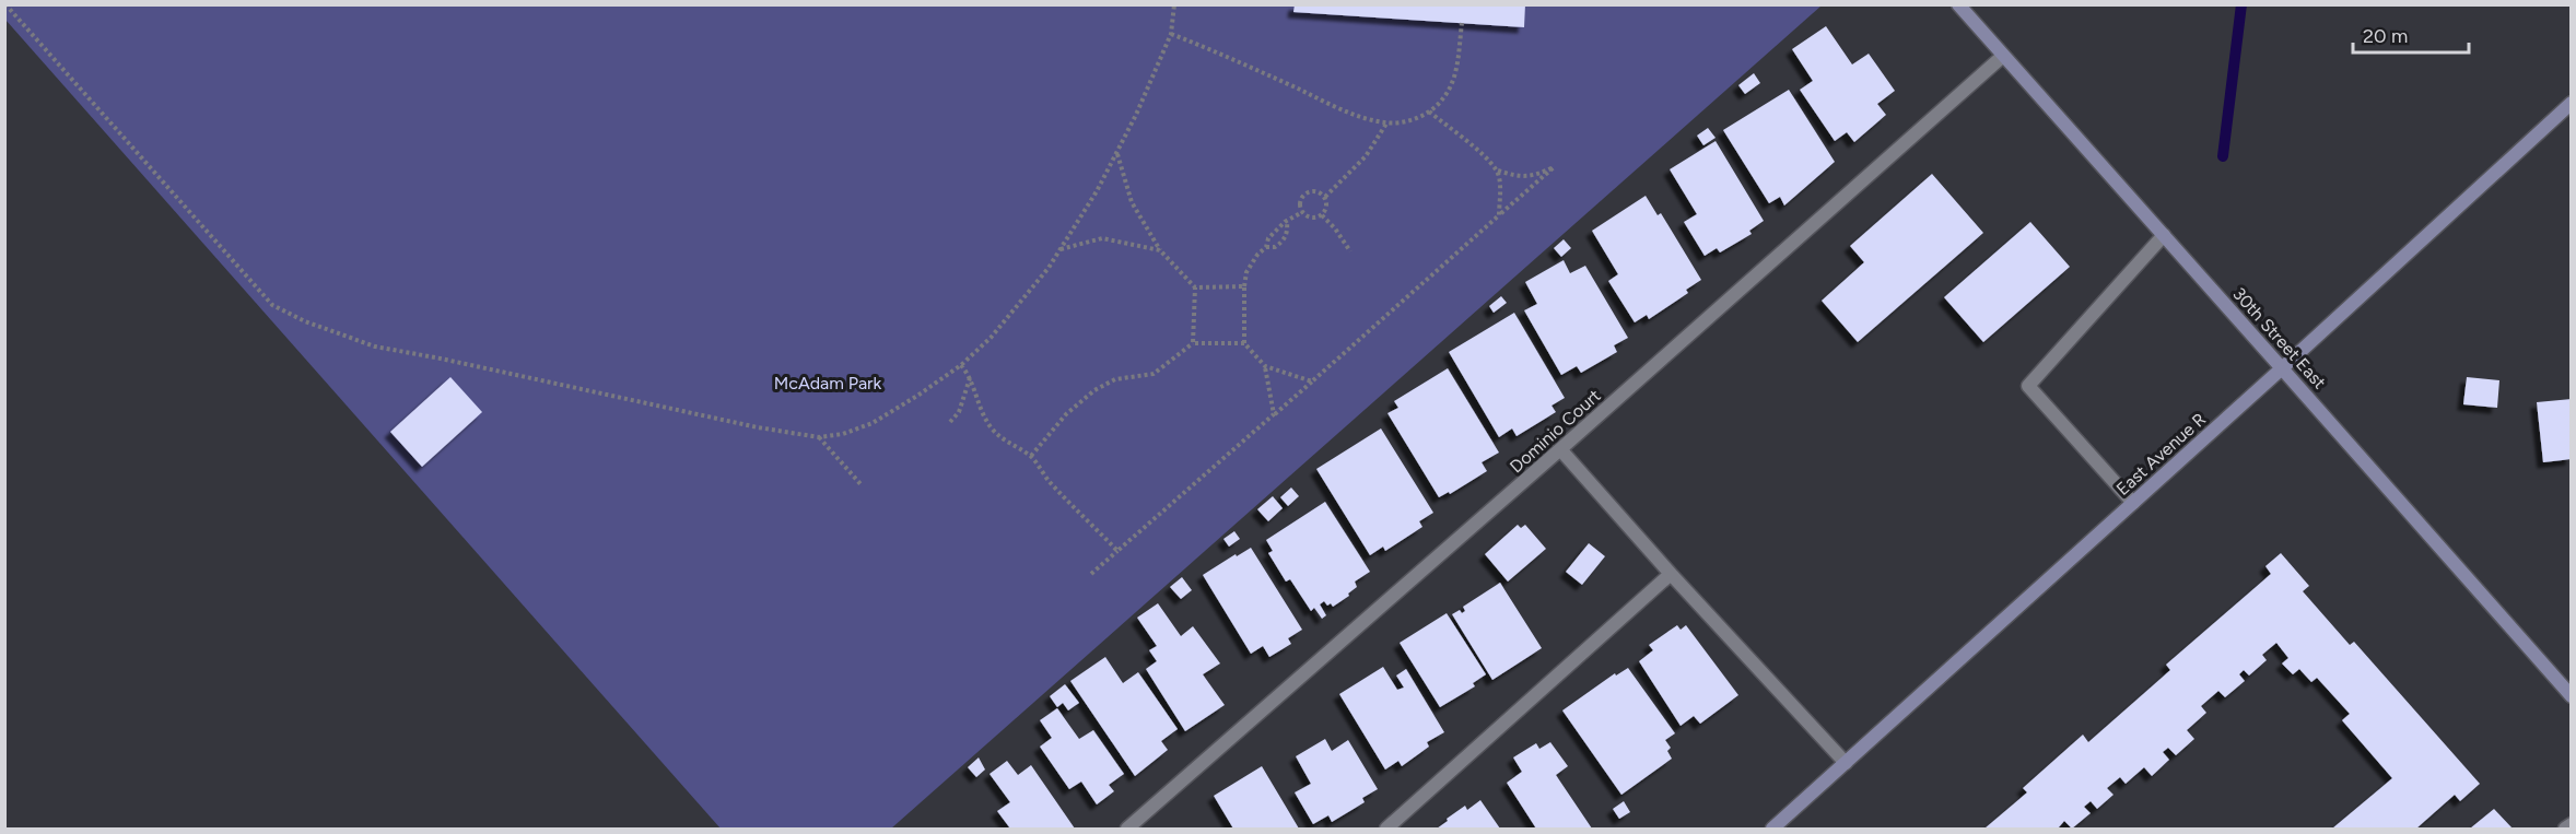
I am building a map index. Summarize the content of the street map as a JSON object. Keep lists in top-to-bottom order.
{
  "streets": {
    "main road": ["30th Street East", "East Avenue R"],
    "street": ["Dominio Court"]
  },
  "crossings": [
    ["30th Street East", "Dominio Court"],
    ["30th Street East", "East Avenue R"]
  ],
  "parks": ["McAdam Park"],
  "scale_bar": "20 m"
}
